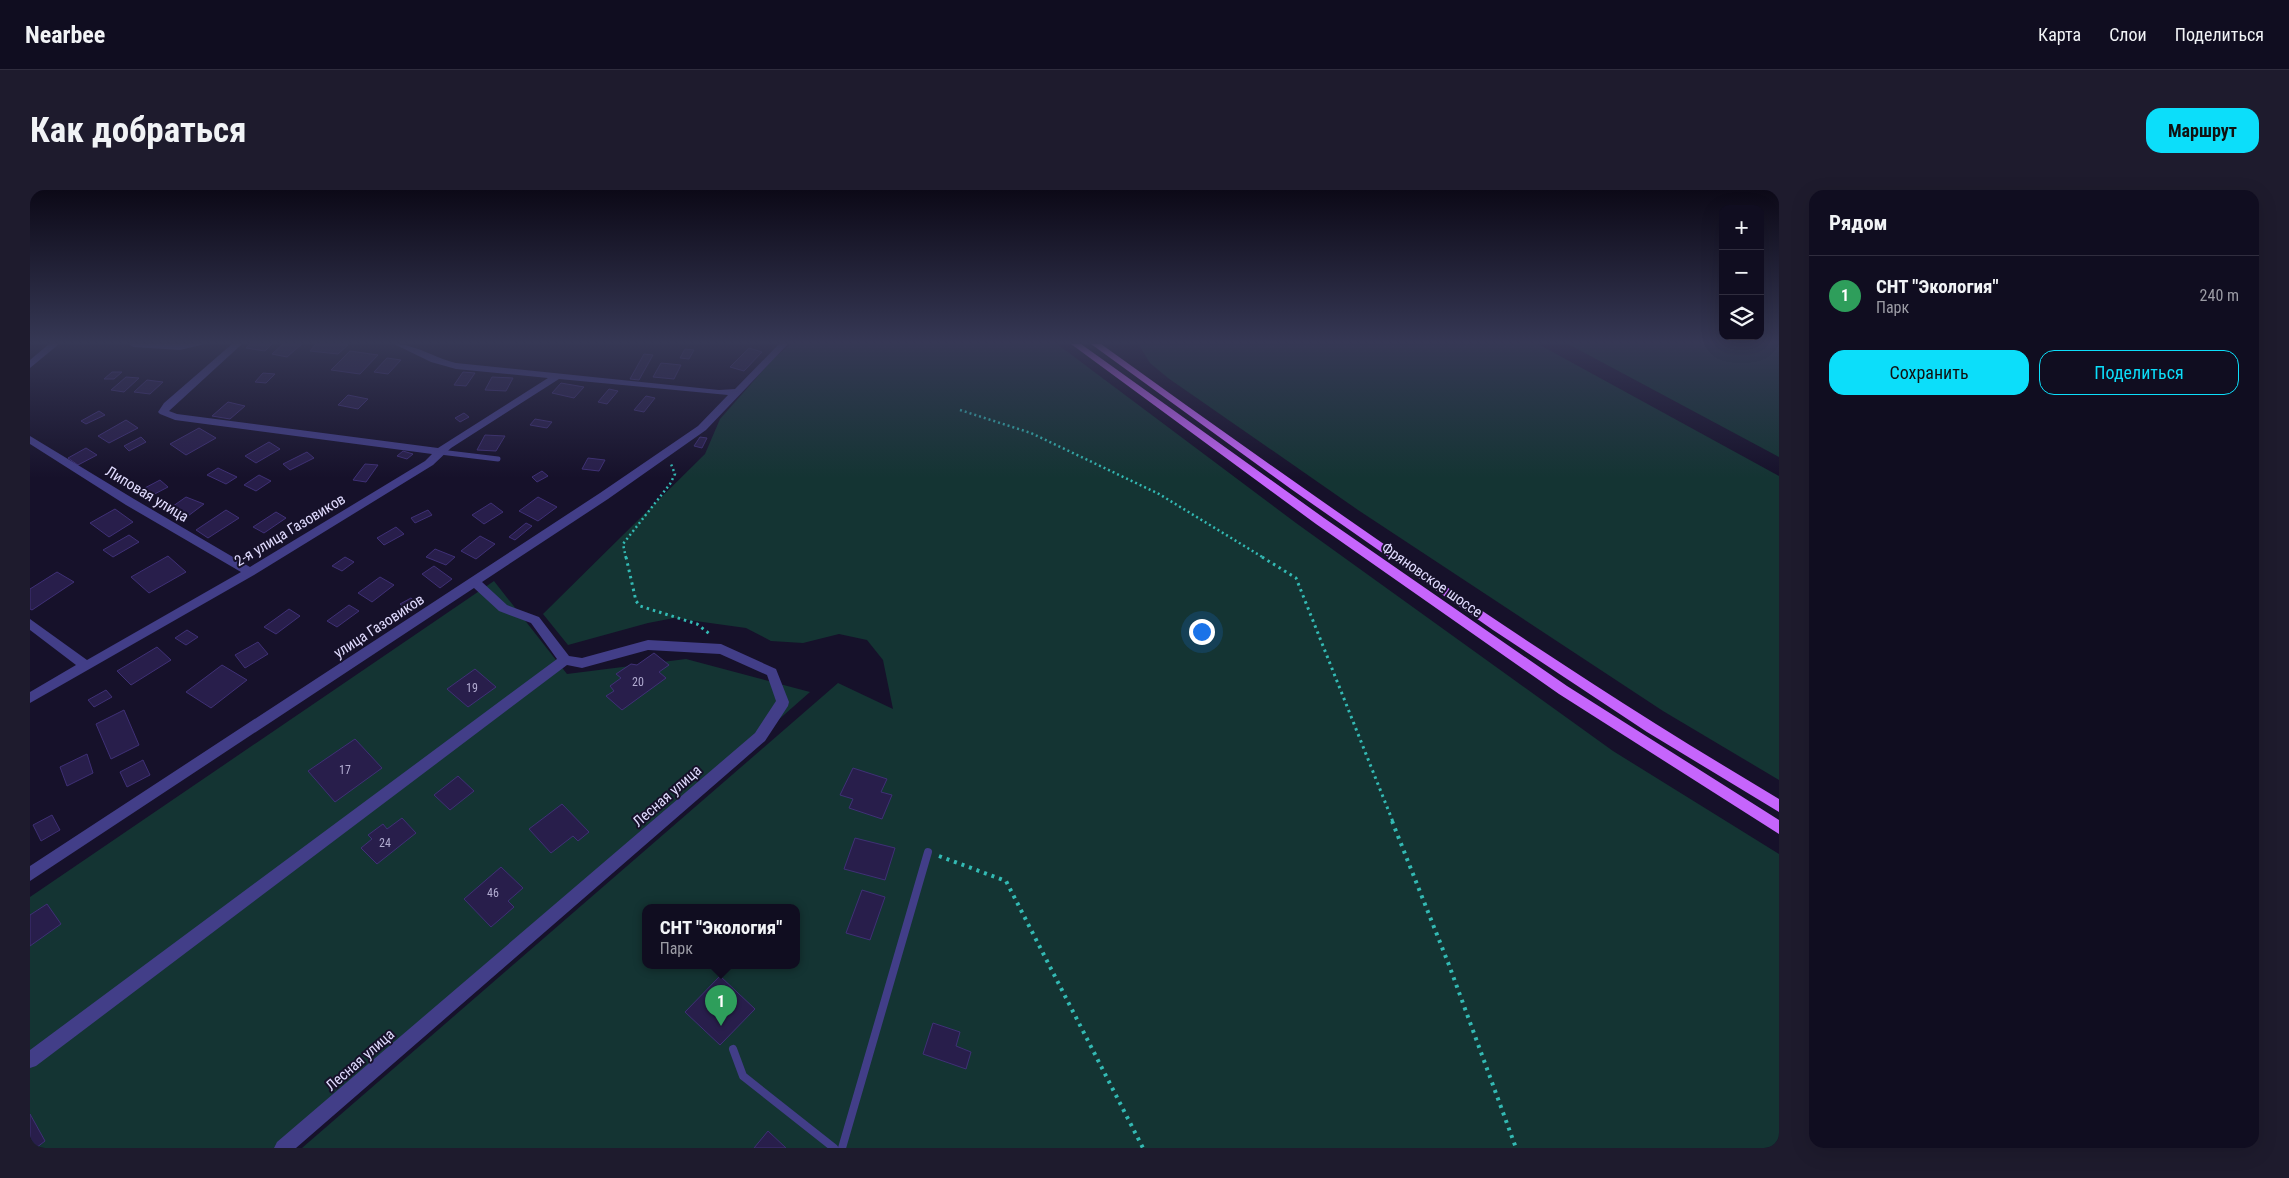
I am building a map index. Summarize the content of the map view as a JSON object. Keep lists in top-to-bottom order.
{
  "streets": {
    "main road": ["Фряновское шоссе"],
    "street": [
      "Липовая улица",
      "2-я улица Газовиков",
      "улица Газовиков",
      "Лесная улица"
    ]
  },
  "crossings": [
    ["Липовая улица", "2-я улица Газовиков"]
  ],
  "house_numbers": [
    "20",
    "19",
    "17",
    "24",
    "46"
  ],
  "page": {
    "header": "Nearbee",
    "nav": ["Карта", "Слои", "Поделиться"],
    "buttons": [
      "Маршрут",
      ["Сохранить", "Поделиться"]
    ],
    "title": "Как добраться",
    "heading": "Рядом",
    "map_buttons": ["+", "−"],
    "list": [
      {
        "mark": "1",
        "name": "СНТ \"Экология\"",
        "note": "Парк",
        "value": "240 m"
      }
    ],
    "popup": ["СНТ \"Экология\"", "Парк"],
    "pins": "1"
  }
}
